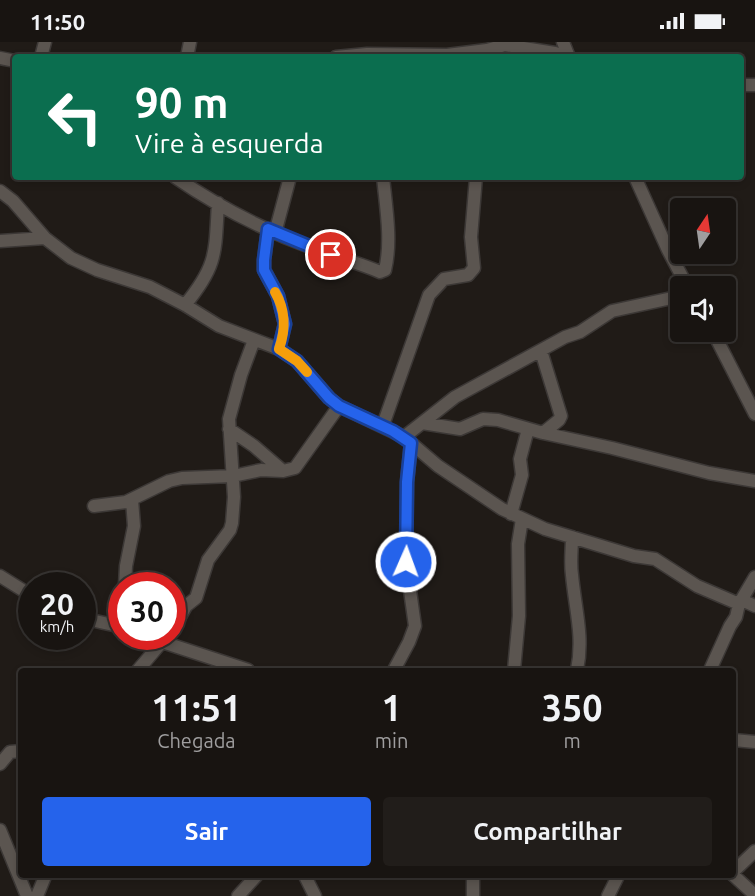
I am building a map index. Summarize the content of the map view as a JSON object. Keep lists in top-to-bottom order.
{
  "north": "top",
  "page": {
    "status": "11:50",
    "turn": ["90 m", "Vire à esquerda"],
    "speed": "20 km/h",
    "limit": "30",
    "eta": [
      "11:51",
      "Chegada",
      "1",
      "min",
      "350",
      "m"
    ],
    "buttons": ["Sair", "Compartilhar"]
  }
}
